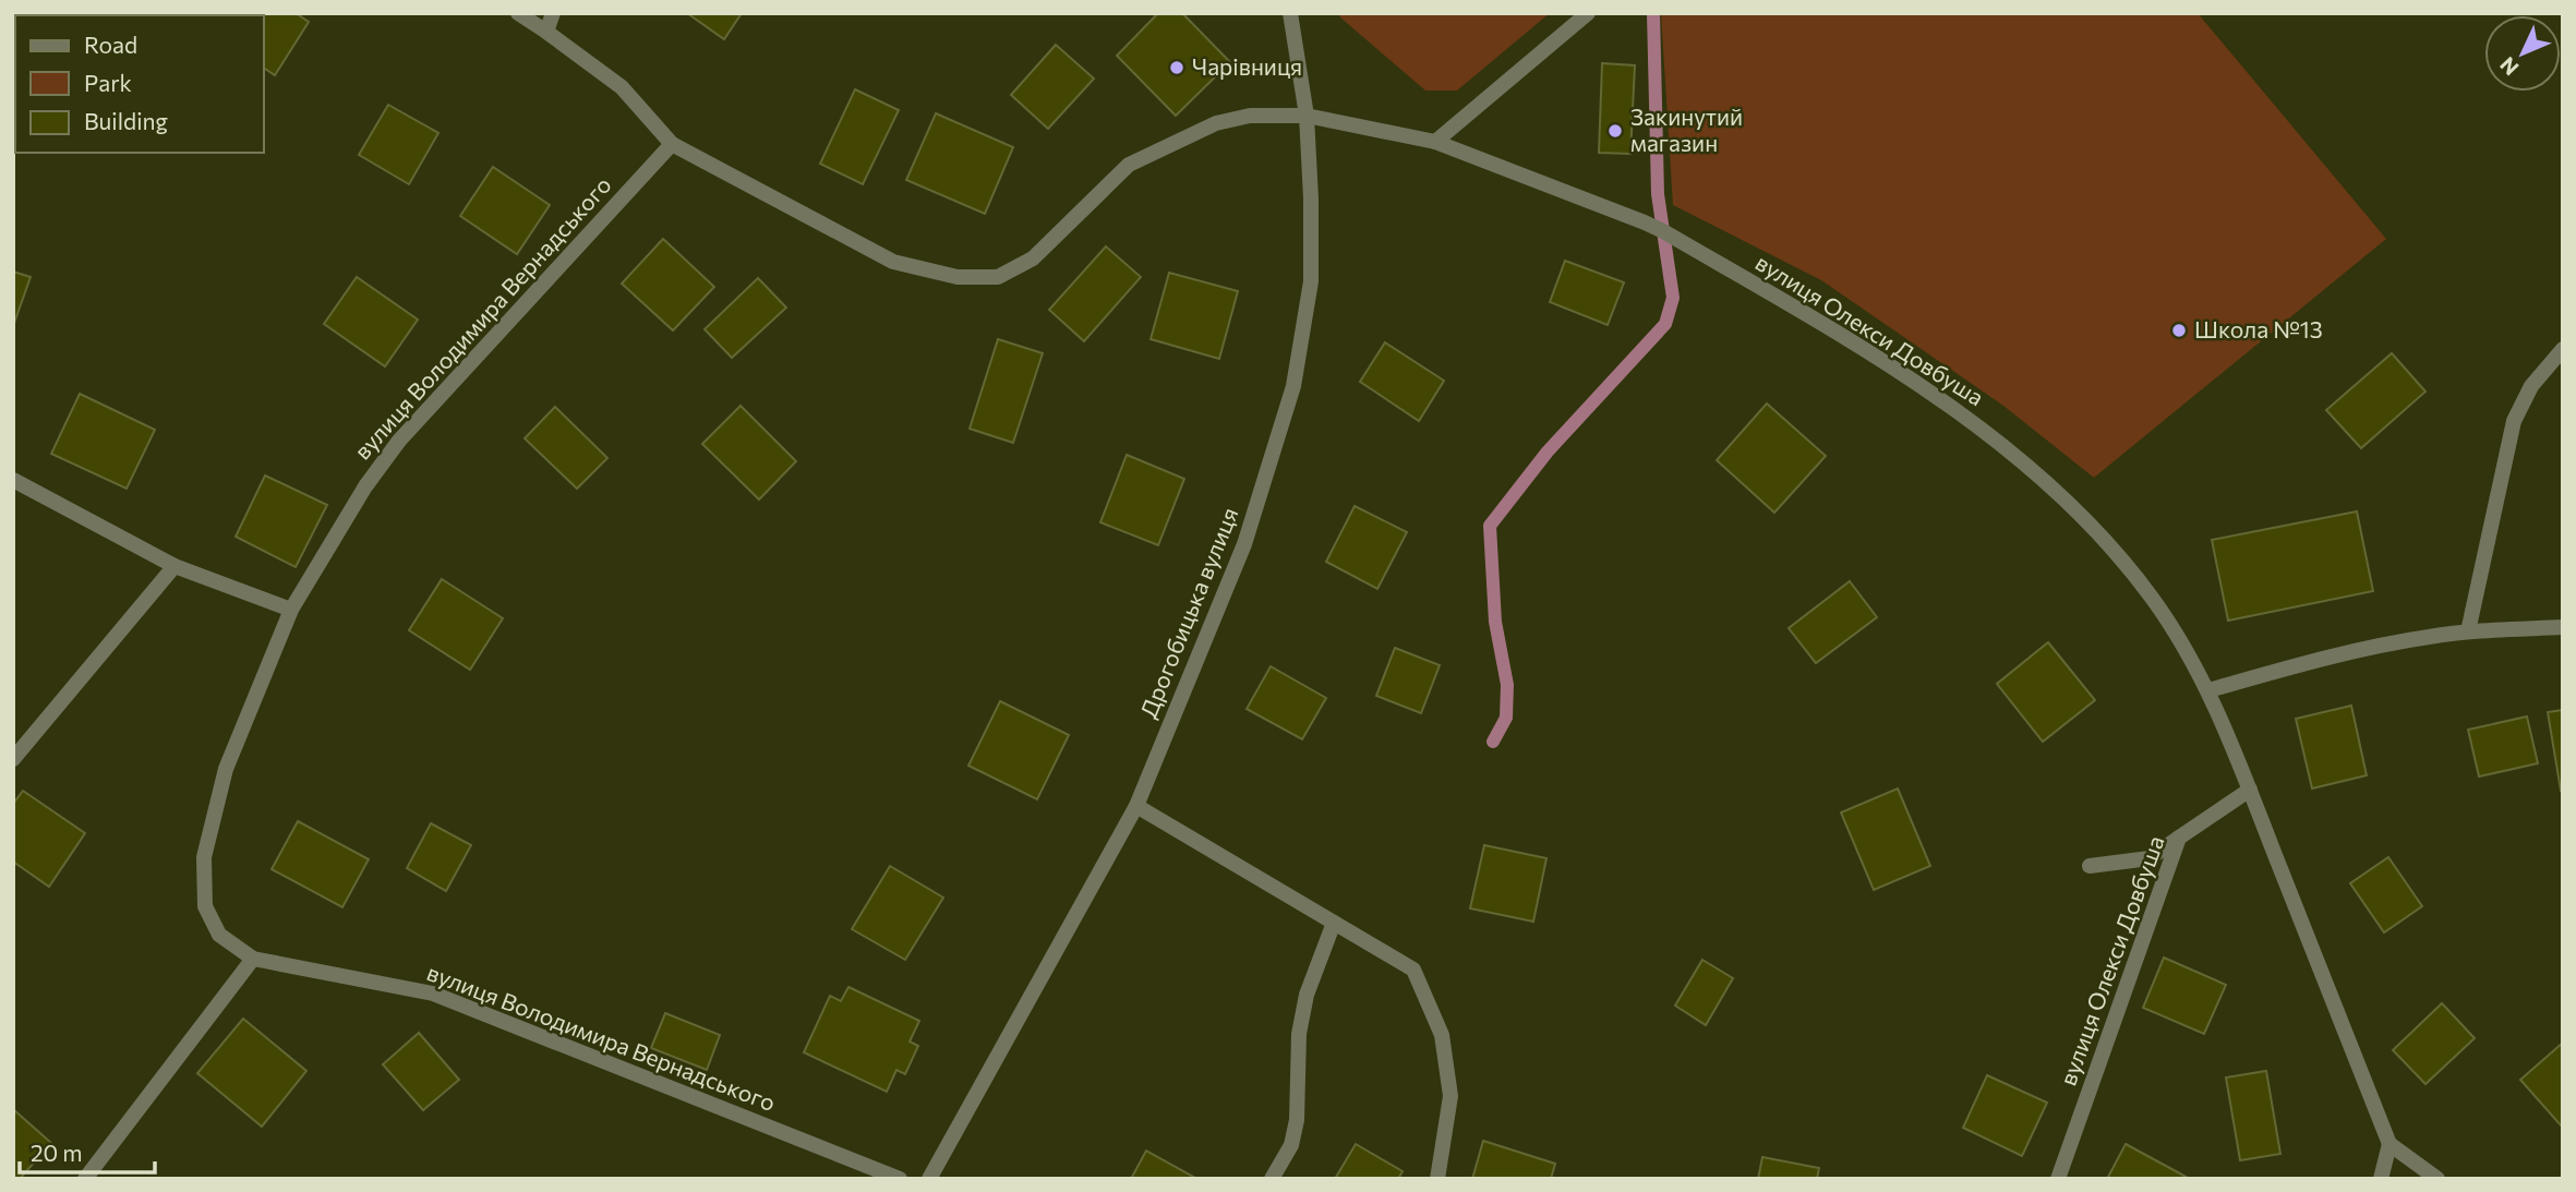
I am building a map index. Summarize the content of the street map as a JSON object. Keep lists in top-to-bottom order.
{
  "streets": {
    "street": ["вулиця Володимира Вернадського", "вулиця Олекси Довбуша", "Дрогобицька вулиця"]
  },
  "crossings": [
    ["вулиця Володимира Вернадського", "вулиця Олекси Довбуша"],
    ["вулиця Олекси Довбуша", "Дрогобицька вулиця"]
  ],
  "places": ["Чарівниця", "Закинутий магазин", "Школа №13"],
  "legend": ["Road", "Park", "Building"],
  "scale_bar": "20 m",
  "north": "bottom left"
}
